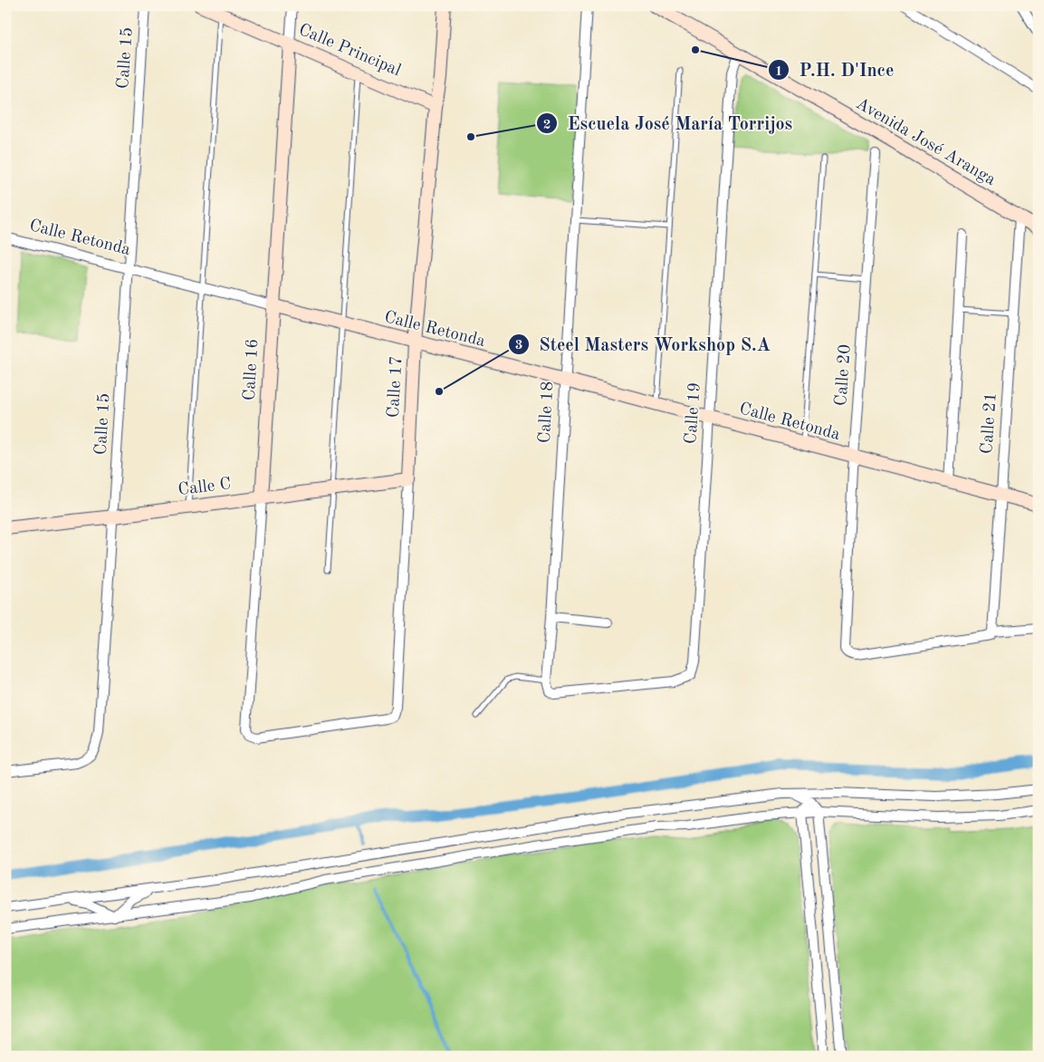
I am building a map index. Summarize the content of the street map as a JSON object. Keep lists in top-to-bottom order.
{
  "streets": {
    "street": [
      "Calle Principal",
      "Calle 15",
      "Avenida José Aranga",
      "Calle Retonda",
      "Calle 16",
      "Calle 20",
      "Calle 17",
      "Calle 18",
      "Calle 19",
      "Calle 21",
      "Calle C"
    ]
  },
  "crossings": [
    ["Calle Principal", "Calle 16"],
    ["Calle Principal", "Calle 17"],
    ["Calle 15", "Calle Retonda"],
    ["Calle 15", "Calle C"],
    ["Avenida José Aranga", "Calle 19"],
    ["Avenida José Aranga", "Calle 21"],
    ["Calle Retonda", "Calle 16"],
    ["Calle Retonda", "Calle 20"],
    ["Calle Retonda", "Calle 17"],
    ["Calle Retonda", "Calle 18"],
    ["Calle Retonda", "Calle 19"],
    ["Calle Retonda", "Calle 21"],
    ["Calle 16", "Calle 17"],
    ["Calle 16", "Calle C"],
    ["Calle 20", "Calle 21"],
    ["Calle 17", "Calle C"],
    ["Calle 18", "Calle 19"]
  ],
  "places": ["P.H. D'Ince", "Escuela José María Torrijos", "Steel Masters Workshop S.A"]
}
